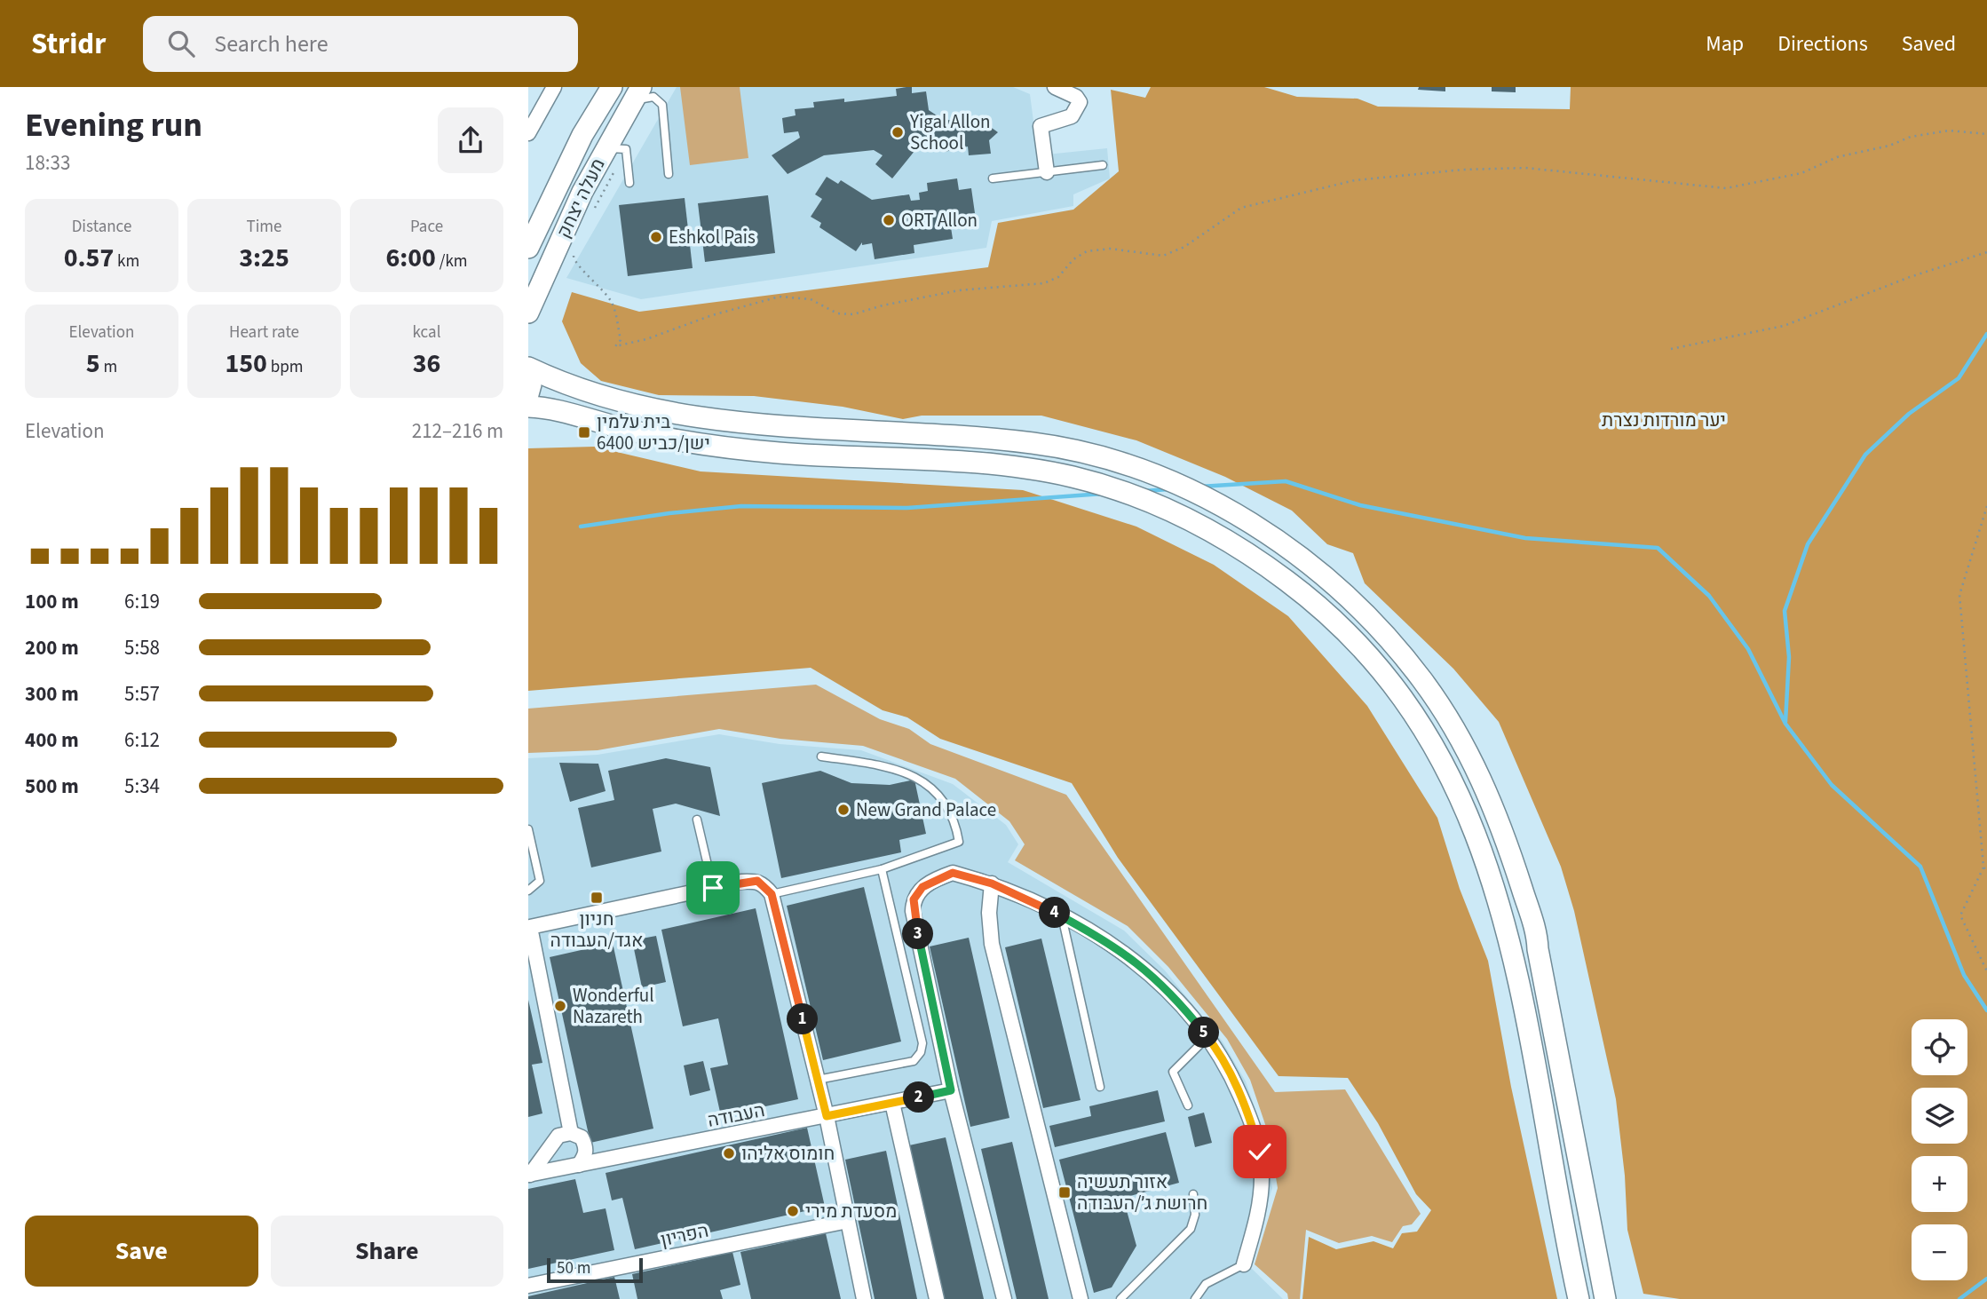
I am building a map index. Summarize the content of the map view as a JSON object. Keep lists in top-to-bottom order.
{
  "streets": {
    "main road": ["מעלה יצחק"],
    "street": ["העבודה", "הפריון"]
  },
  "parks": ["יער מורדות נצרת"],
  "places": {
    "other": [
      "Yigal Allon School",
      "ORT Allon",
      "Eshkol Pais",
      "New Grand Palace",
      "Wonderful Nazareth",
      "חומוס אליהו",
      "מסעדת מירי"
    ],
    "transit": ["בית עלמין ישן/כביש 6400", "חניון אגד/העבודה", "אזור תעשיה חרושת ג׳/העבודה"]
  },
  "scale_bar": "50 m",
  "page": {
    "header": "Stridr",
    "search": "Search here",
    "nav": ["Map", "Directions", "Saved"],
    "heading": ["Evening run", "18:33"],
    "stats": [
      ["Distance", "0.57 km"],
      ["Time", "3:25"],
      ["Pace", "6:00 /km"],
      ["Elevation", "5 m"],
      ["Heart rate", "150 bpm"],
      ["kcal", "36"]
    ],
    "chart": ["Elevation", "212–216 m"],
    "list": [
      {
        "name": "100 m",
        "note": "6:19"
      },
      {
        "name": "200 m",
        "note": "5:58"
      },
      {
        "name": "300 m",
        "note": "5:57"
      },
      {
        "name": "400 m",
        "note": "6:12"
      },
      {
        "name": "500 m",
        "note": "5:34"
      }
    ],
    "pins": [
      "4",
      "3",
      "1",
      "5",
      "2"
    ],
    "map_buttons": ["+", "−"],
    "buttons": ["Save", "Share"],
    "scale": "50 m"
  }
}
